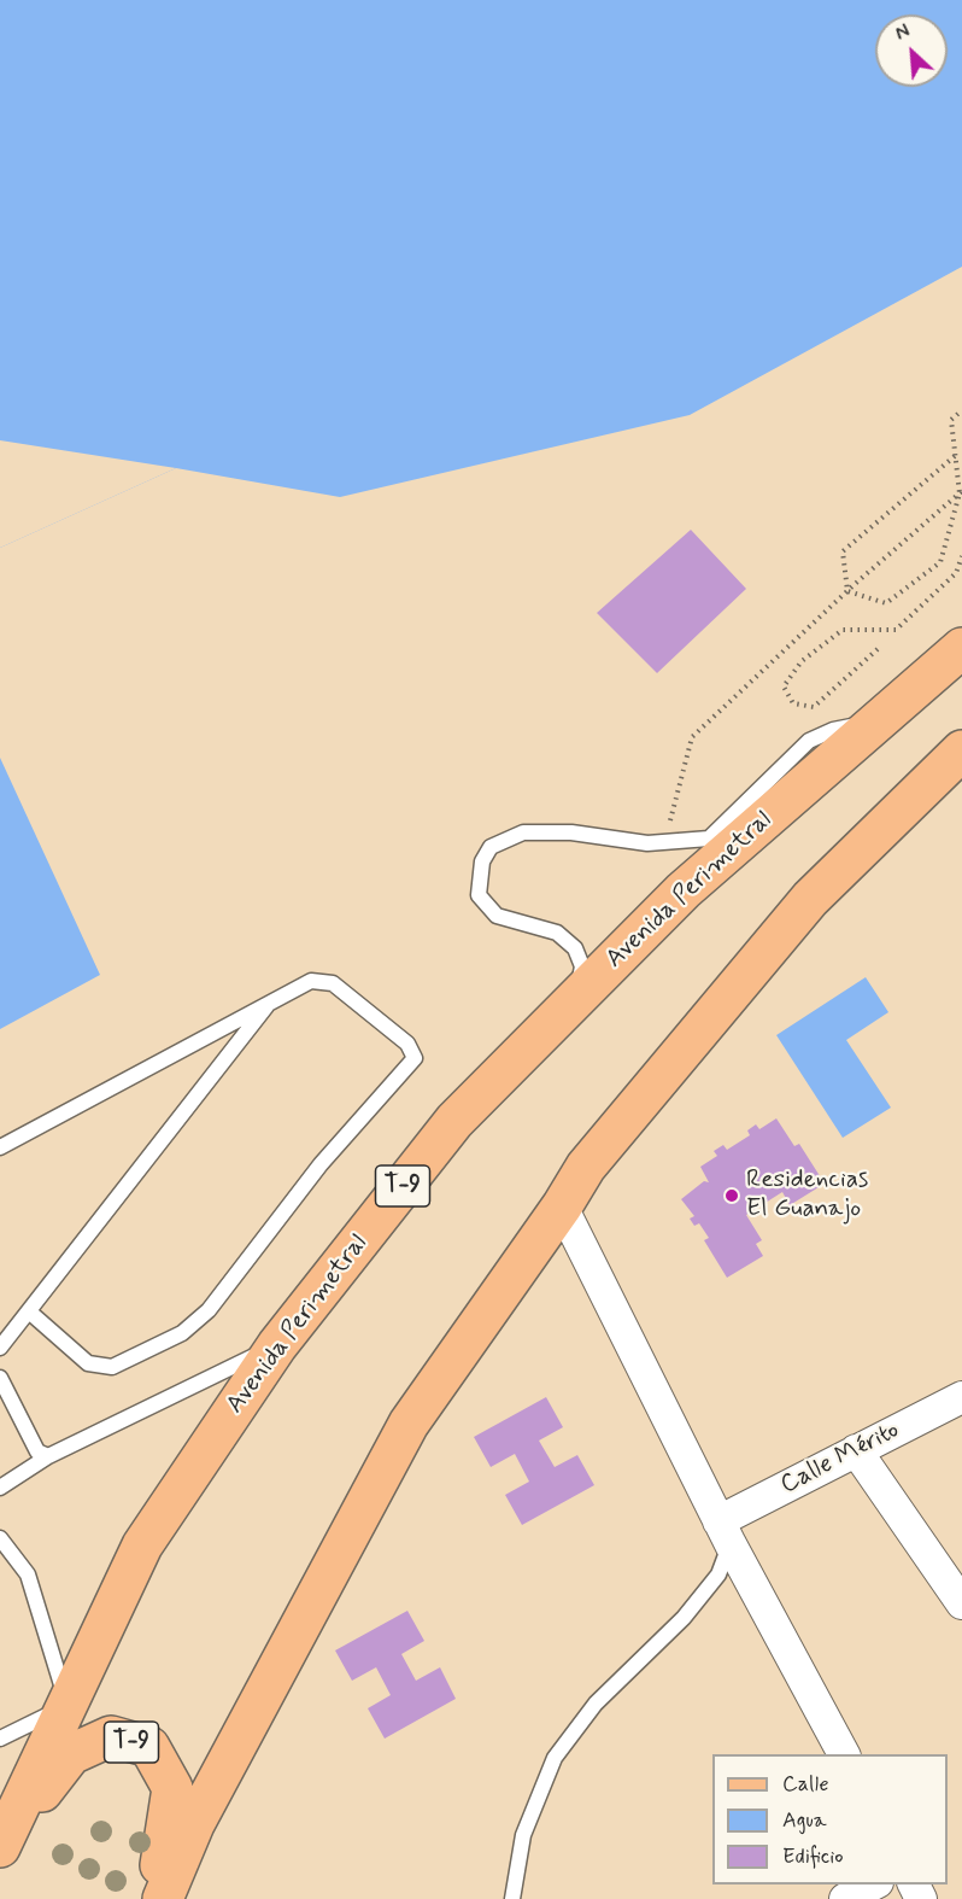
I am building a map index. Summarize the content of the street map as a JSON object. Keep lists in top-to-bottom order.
{
  "streets": {
    "main road": ["Avenida Perimetral", "T-9"],
    "street": ["Calle Mérito"]
  },
  "crossings": [
    ["Avenida Perimetral", "T-9"]
  ],
  "places": ["Residencias El Guanajo"],
  "legend": ["Calle", "Agua", "Edificio"],
  "north": "top left"
}
